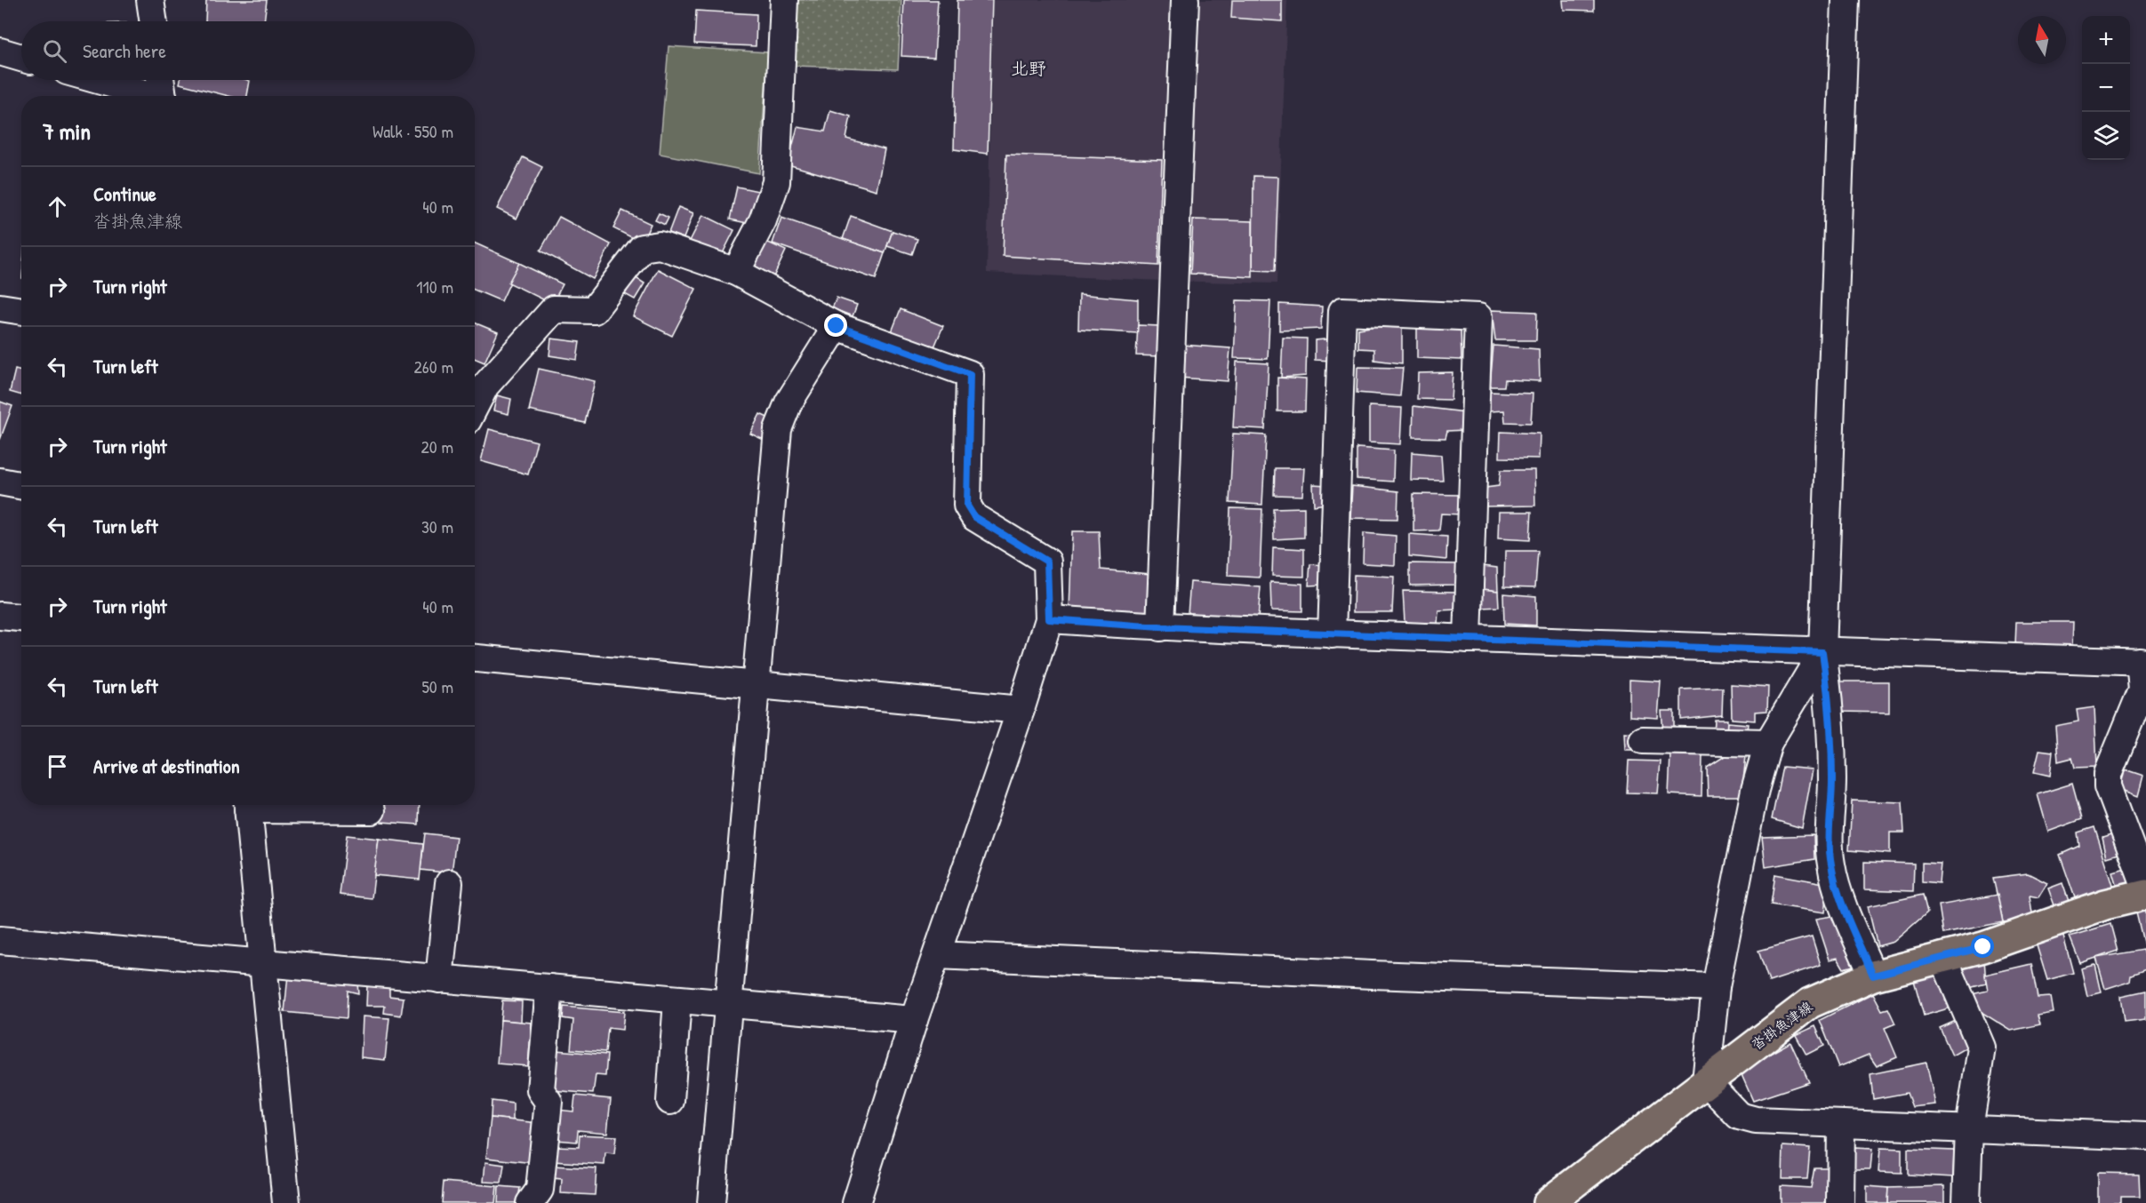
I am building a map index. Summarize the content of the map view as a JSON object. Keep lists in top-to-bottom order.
{
  "streets": {
    "main road": ["沓掛魚津線"]
  },
  "districts": ["北野"],
  "north": "top",
  "page": {
    "map_buttons": ["+", "−"],
    "search": "Search here",
    "heading": ["7 min", "Walk · 550 m"],
    "list": [
      ["Continue", "沓掛魚津線", "40 m"],
      ["Turn right", "110 m"],
      ["Turn left", "260 m"],
      ["Turn right", "20 m"],
      ["Turn left", "30 m"],
      ["Turn right", "40 m"],
      ["Turn left", "50 m"],
      "Arrive at destination"
    ]
  }
}
